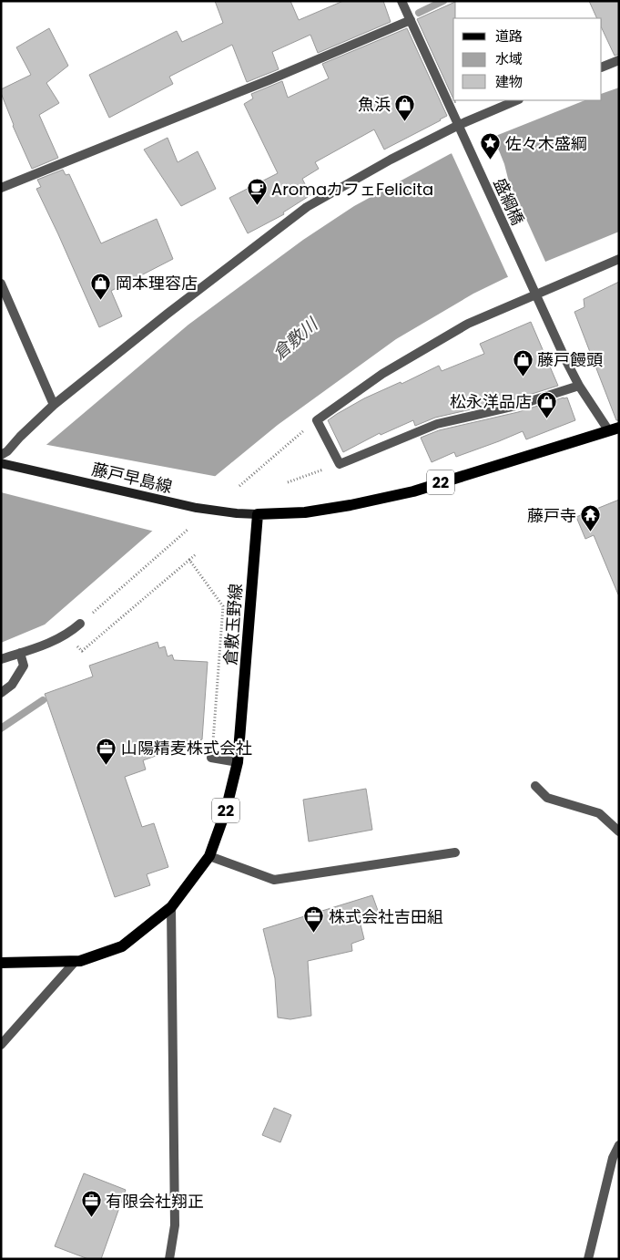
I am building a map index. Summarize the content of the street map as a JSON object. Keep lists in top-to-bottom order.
{
  "streets": {
    "main road": ["藤戸早島線", "22", "倉敷玉野線"],
    "street": ["盛綱橋"]
  },
  "crossings": [
    ["盛綱橋", "22"],
    ["藤戸早島線", "22"],
    ["藤戸早島線", "倉敷玉野線"],
    ["22", "倉敷玉野線"]
  ],
  "water": ["倉敷川"],
  "places": {
    "shop": [
      "魚浜",
      "岡本理容店",
      "藤戸饅頭",
      "松永洋品店"
    ],
    "place": ["佐々木盛綱"],
    "cafe": ["AromaカフェFelicita"],
    "temple": ["藤戸寺"],
    "office": ["山陽精麦株式会社", "株式会社吉田組", "有限会社翔正"]
  },
  "legend": ["道路", "水域", "建物"]
}
